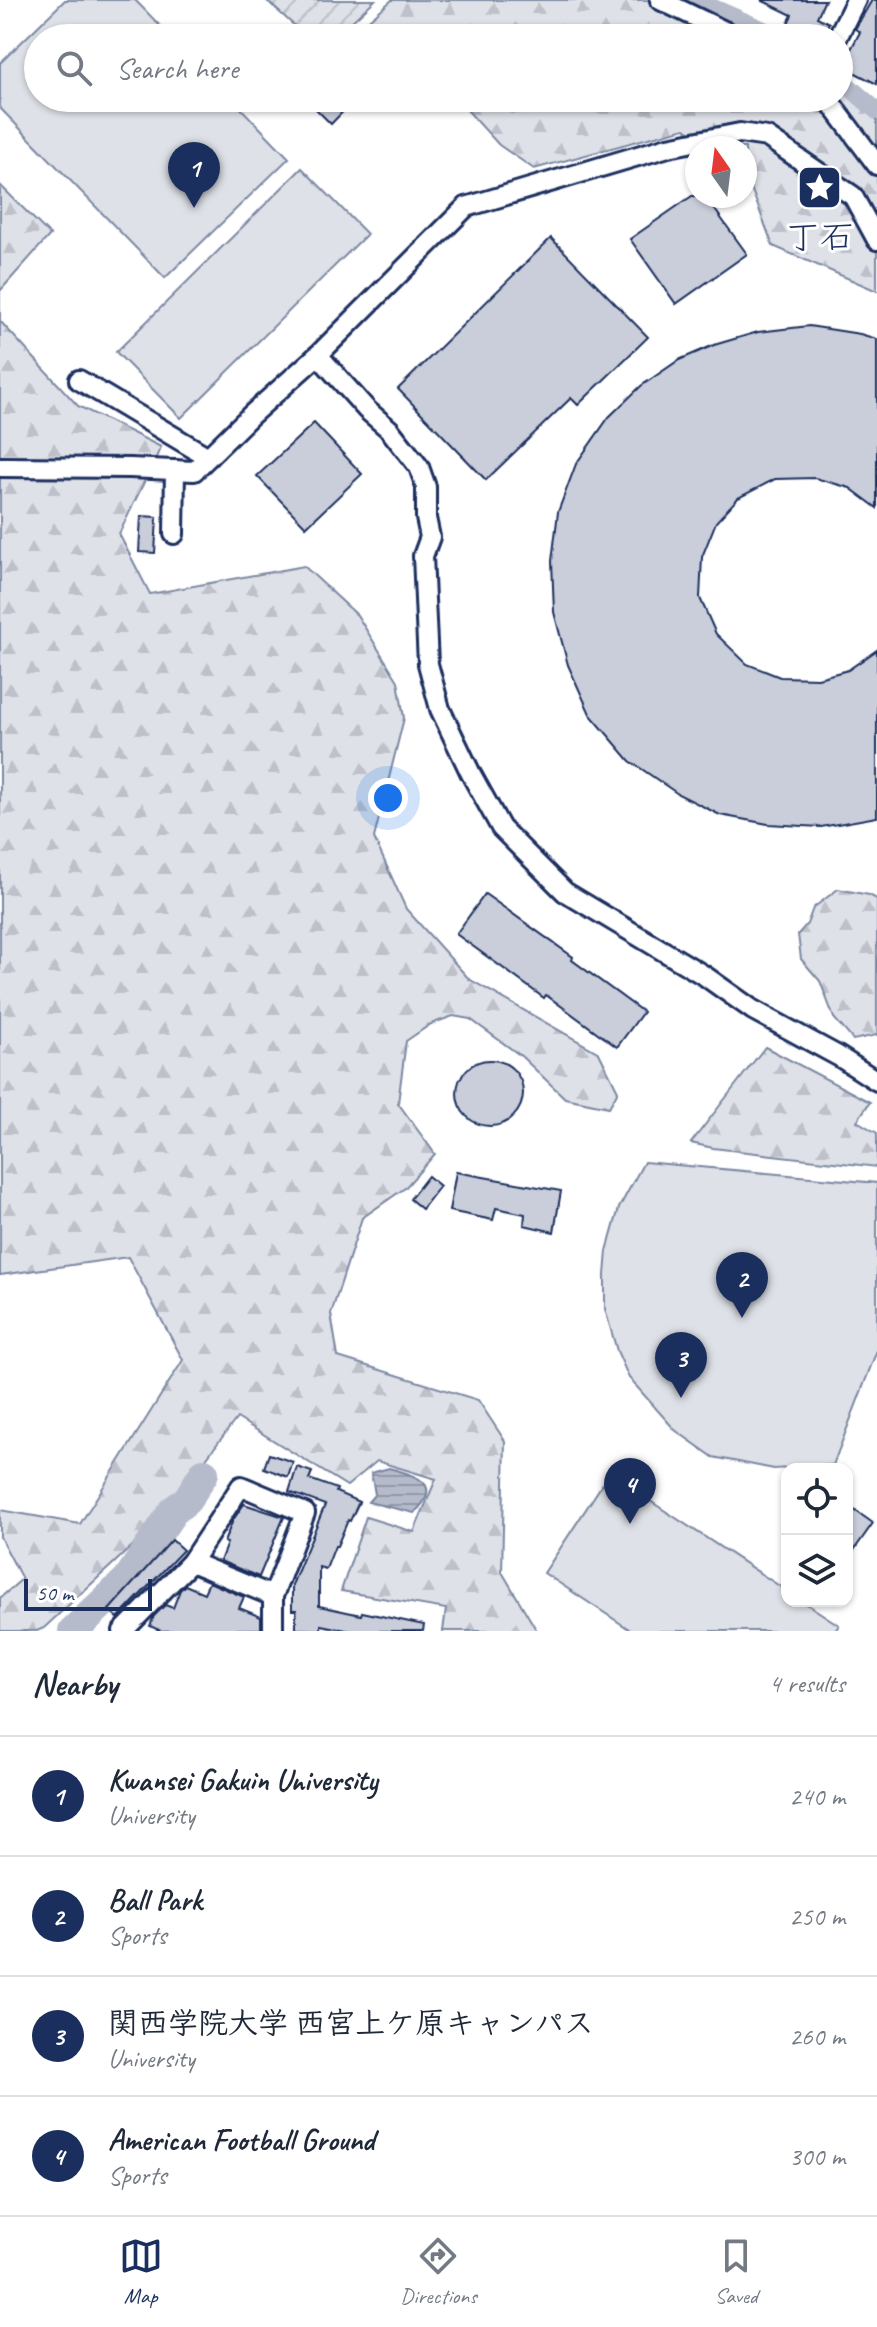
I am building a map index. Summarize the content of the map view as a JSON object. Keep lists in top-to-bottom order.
{
  "places": {
    "place": ["丁石"]
  },
  "scale_bar": "50 m",
  "north": "top",
  "page": {
    "search": "Search here",
    "pins": [
      "1",
      "2",
      "3",
      "4"
    ],
    "scale": "50 m",
    "heading": ["Nearby", "4 results"],
    "list": [
      {
        "mark": "1",
        "name": "Kwansei Gakuin University",
        "note": "University",
        "value": "240 m"
      },
      {
        "mark": "2",
        "name": "Ball Park",
        "note": "Sports",
        "value": "250 m"
      },
      {
        "mark": "3",
        "name": "関西学院大学 西宮上ケ原キャンパス",
        "note": "University",
        "value": "260 m"
      },
      {
        "mark": "4",
        "name": "American Football Ground",
        "note": "Sports",
        "value": "300 m"
      }
    ],
    "nav": ["Map", "Directions", "Saved"]
  }
}
